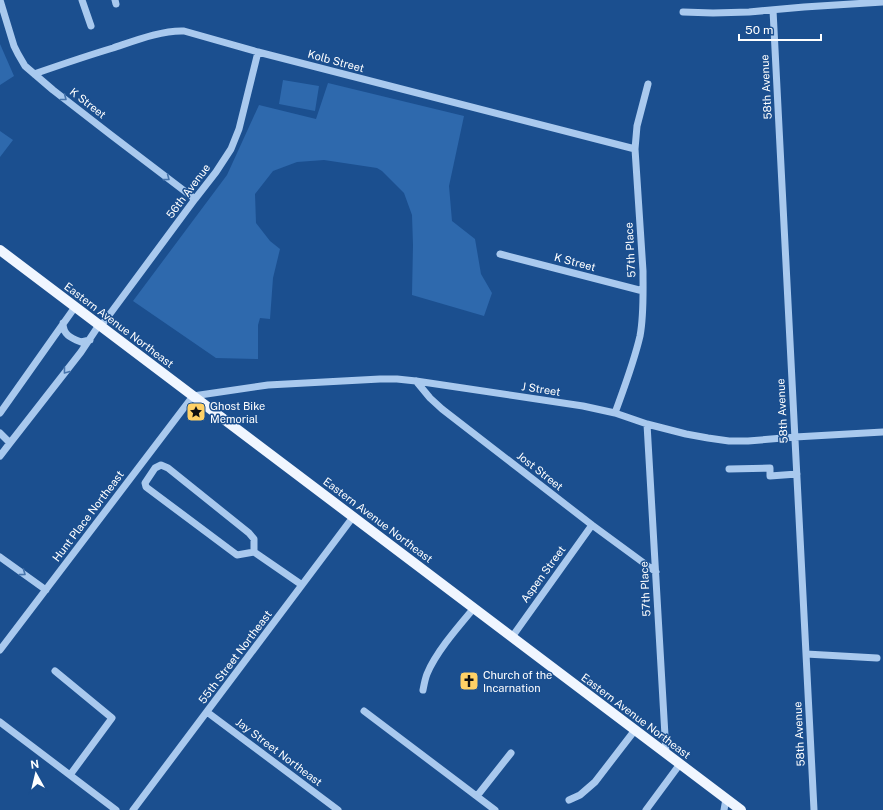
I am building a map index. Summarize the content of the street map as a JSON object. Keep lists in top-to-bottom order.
{
  "streets": {
    "main road": ["Eastern Avenue Northeast"],
    "street": [
      "Kolb Street",
      "58th Avenue",
      "K Street",
      "56th Avenue",
      "57th Place",
      "J Street",
      "Jost Street",
      "Hunt Place Northeast",
      "Aspen Street",
      "55th Street Northeast",
      "Jay Street Northeast"
    ]
  },
  "crossings": [
    ["Kolb Street", "K Street"],
    ["Kolb Street", "56th Avenue"],
    ["Kolb Street", "57th Place"],
    ["58th Avenue", "J Street"],
    ["K Street", "56th Avenue"],
    ["K Street", "57th Place"],
    ["56th Avenue", "Eastern Avenue Northeast"],
    ["57th Place", "Eastern Avenue Northeast"],
    ["57th Place", "J Street"],
    ["57th Place", "Jost Street"],
    ["Eastern Avenue Northeast", "J Street"],
    ["Eastern Avenue Northeast", "Hunt Place Northeast"],
    ["Eastern Avenue Northeast", "Aspen Street"],
    ["Eastern Avenue Northeast", "55th Street Northeast"],
    ["J Street", "Jost Street"],
    ["J Street", "Hunt Place Northeast"],
    ["Jost Street", "Aspen Street"],
    ["55th Street Northeast", "Jay Street Northeast"]
  ],
  "one_way": ["K Street"],
  "places": {
    "place": ["Ghost Bike Memorial"],
    "church": ["Church of the Incarnation"]
  },
  "scale_bar": "50 m",
  "north": "top"
}
